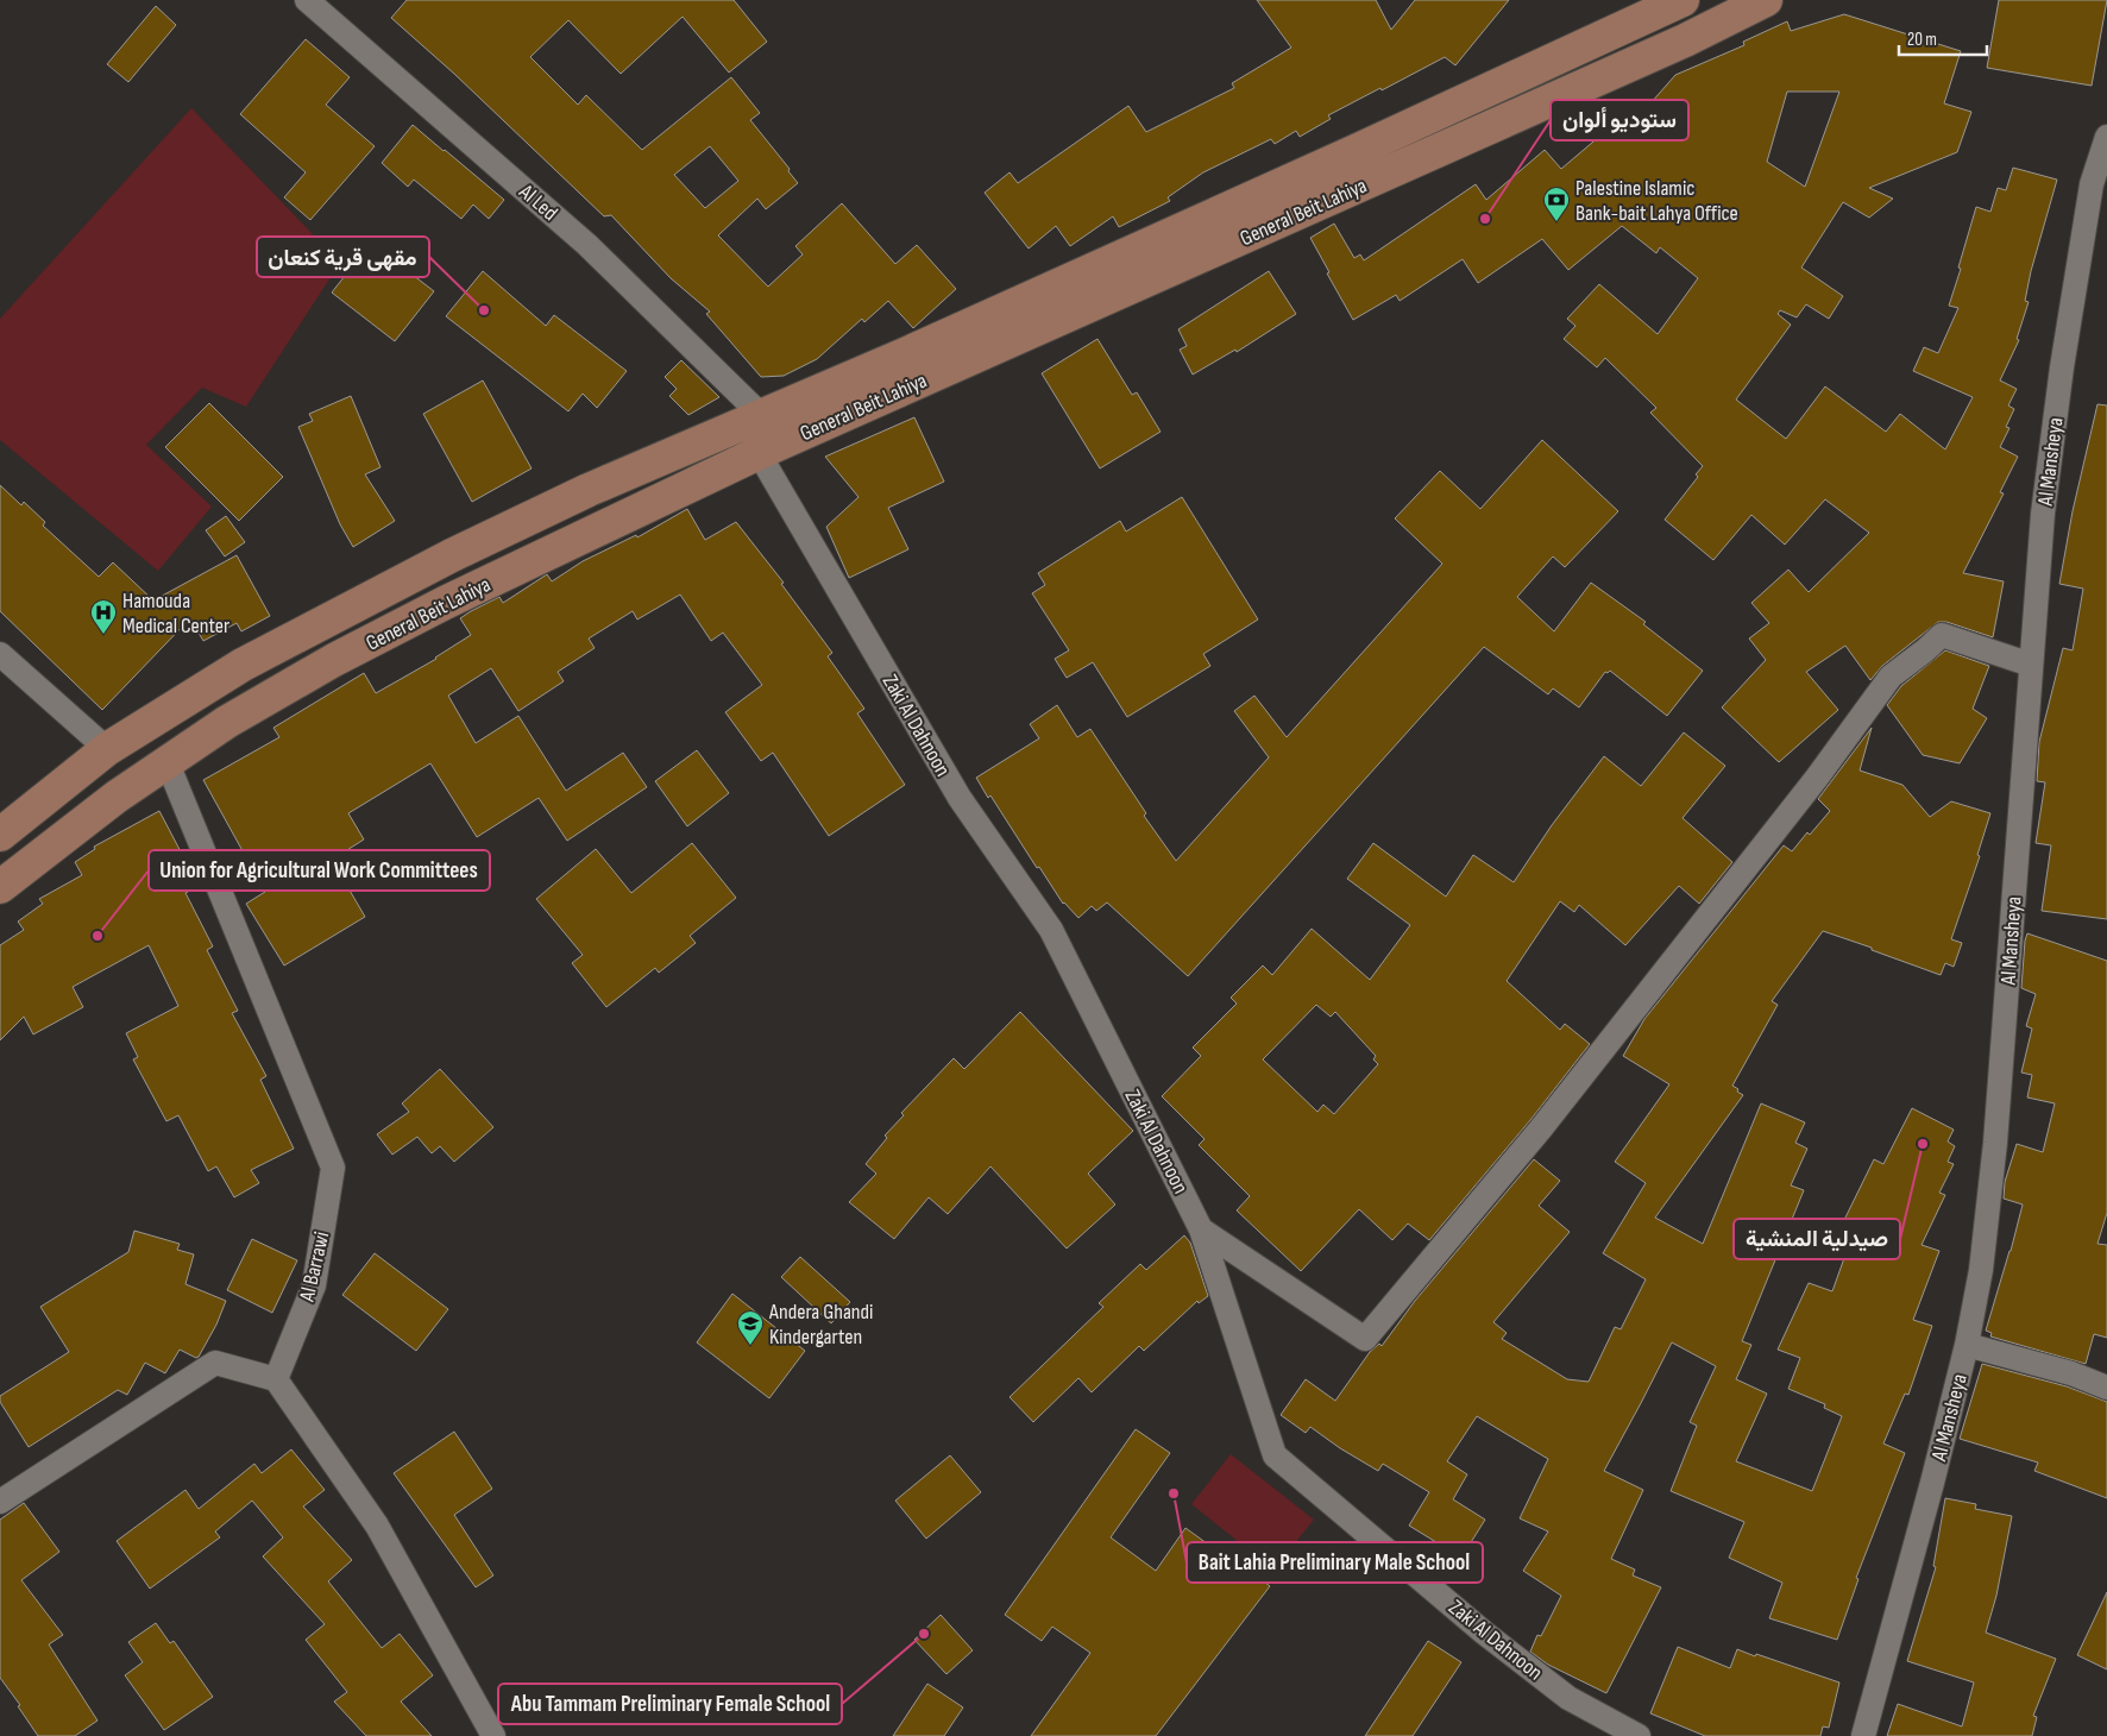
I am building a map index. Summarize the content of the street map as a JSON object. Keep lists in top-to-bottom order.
{
  "streets": {
    "main road": ["General Beit Lahiya"],
    "street": [
      "Al Led",
      "Al Mansheya",
      "Zaki Al Dahnoon",
      "Al Barrawi"
    ]
  },
  "crossings": [
    ["Al Led", "General Beit Lahiya"],
    ["General Beit Lahiya", "Zaki Al Dahnoon"],
    ["General Beit Lahiya", "Al Barrawi"]
  ],
  "places": {
    "other": [
      "ستوديو ألوان",
      "مقهى قرية كنعان",
      "Union for Agricultural Work Committees",
      "صيدلية المنشية",
      "Bait Lahia Preliminary Male School",
      "Abu Tammam Preliminary Female School"
    ],
    "bank": ["Palestine Islamic Bank-bait Lahya Office"],
    "hospital": ["Hamouda Medical Center"],
    "school or university": ["Andera Ghandi Kindergarten"]
  },
  "scale_bar": "20 m"
}
